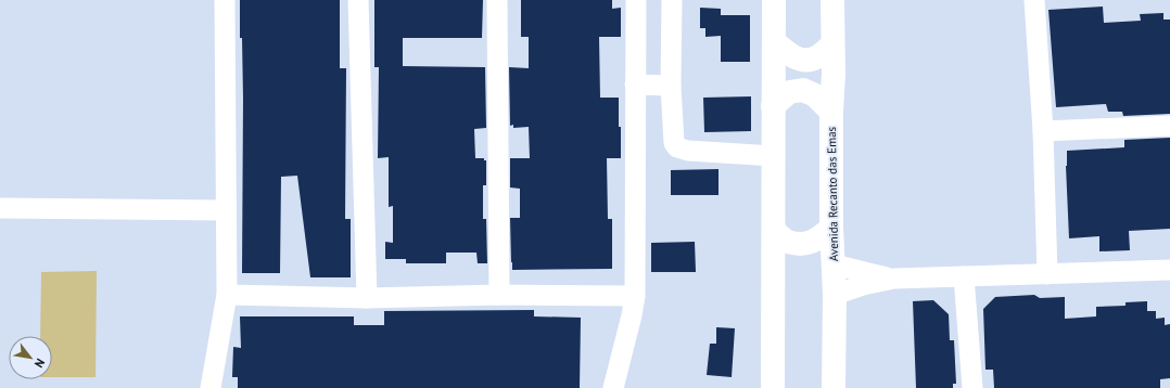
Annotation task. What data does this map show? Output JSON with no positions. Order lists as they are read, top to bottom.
{
  "streets": {
    "main road": ["Avenida Recanto das Emas"]
  },
  "north": "bottom right"
}
